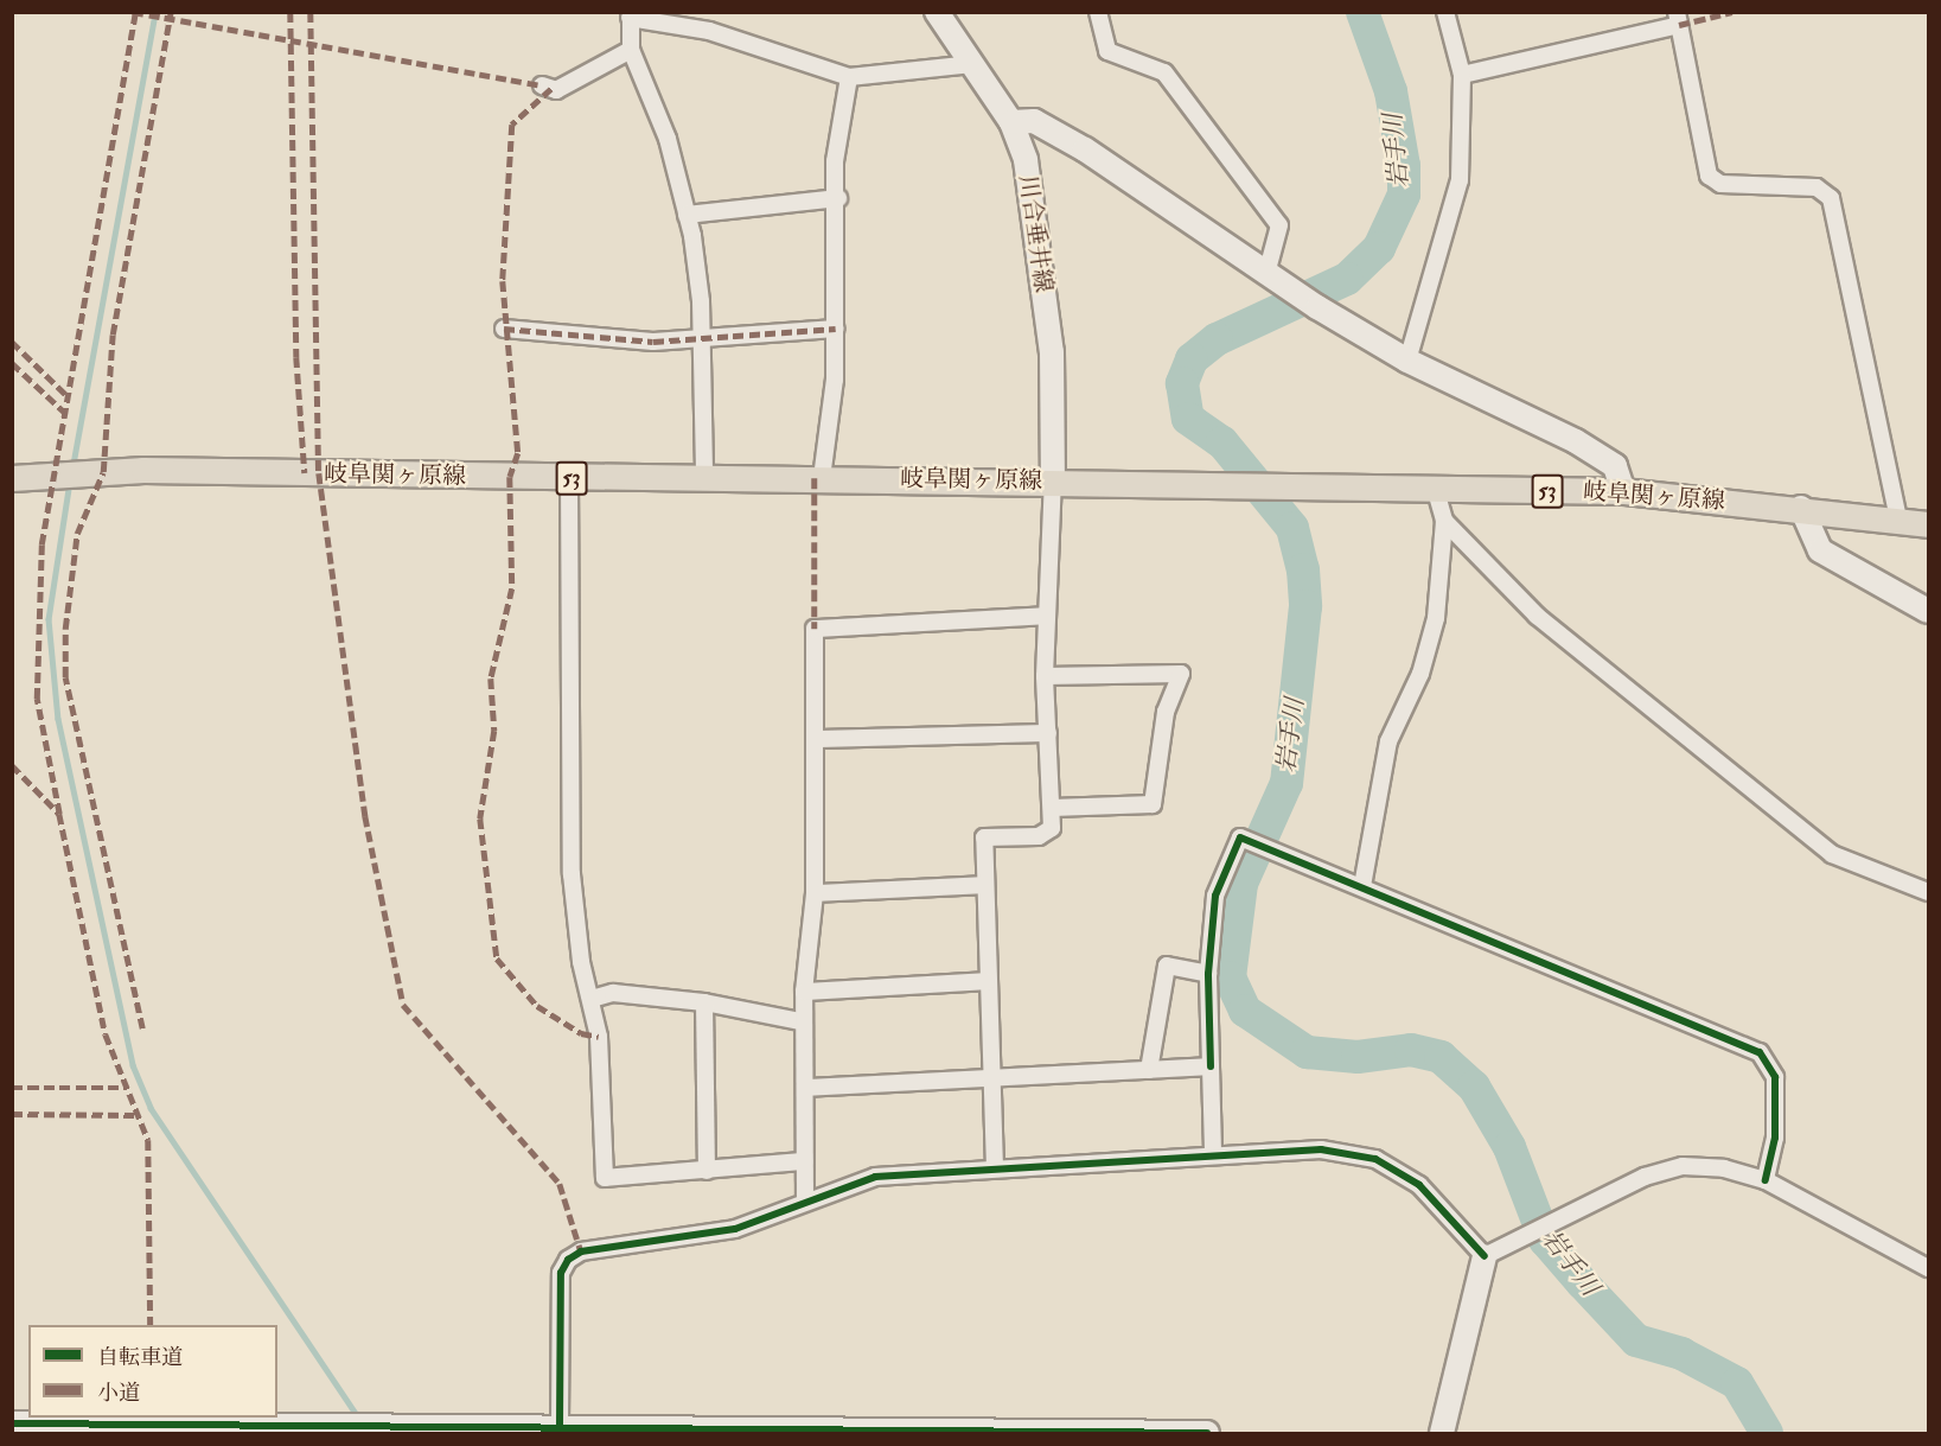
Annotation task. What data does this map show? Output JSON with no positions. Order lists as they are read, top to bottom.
{
  "streets": {
    "main road": ["岐阜関ヶ原線", "53"],
    "street": ["川合垂井線"]
  },
  "crossings": [
    ["川合垂井線", "岐阜関ヶ原線"]
  ],
  "water": ["岩手川"],
  "legend": ["自転車道", "小道"]
}
